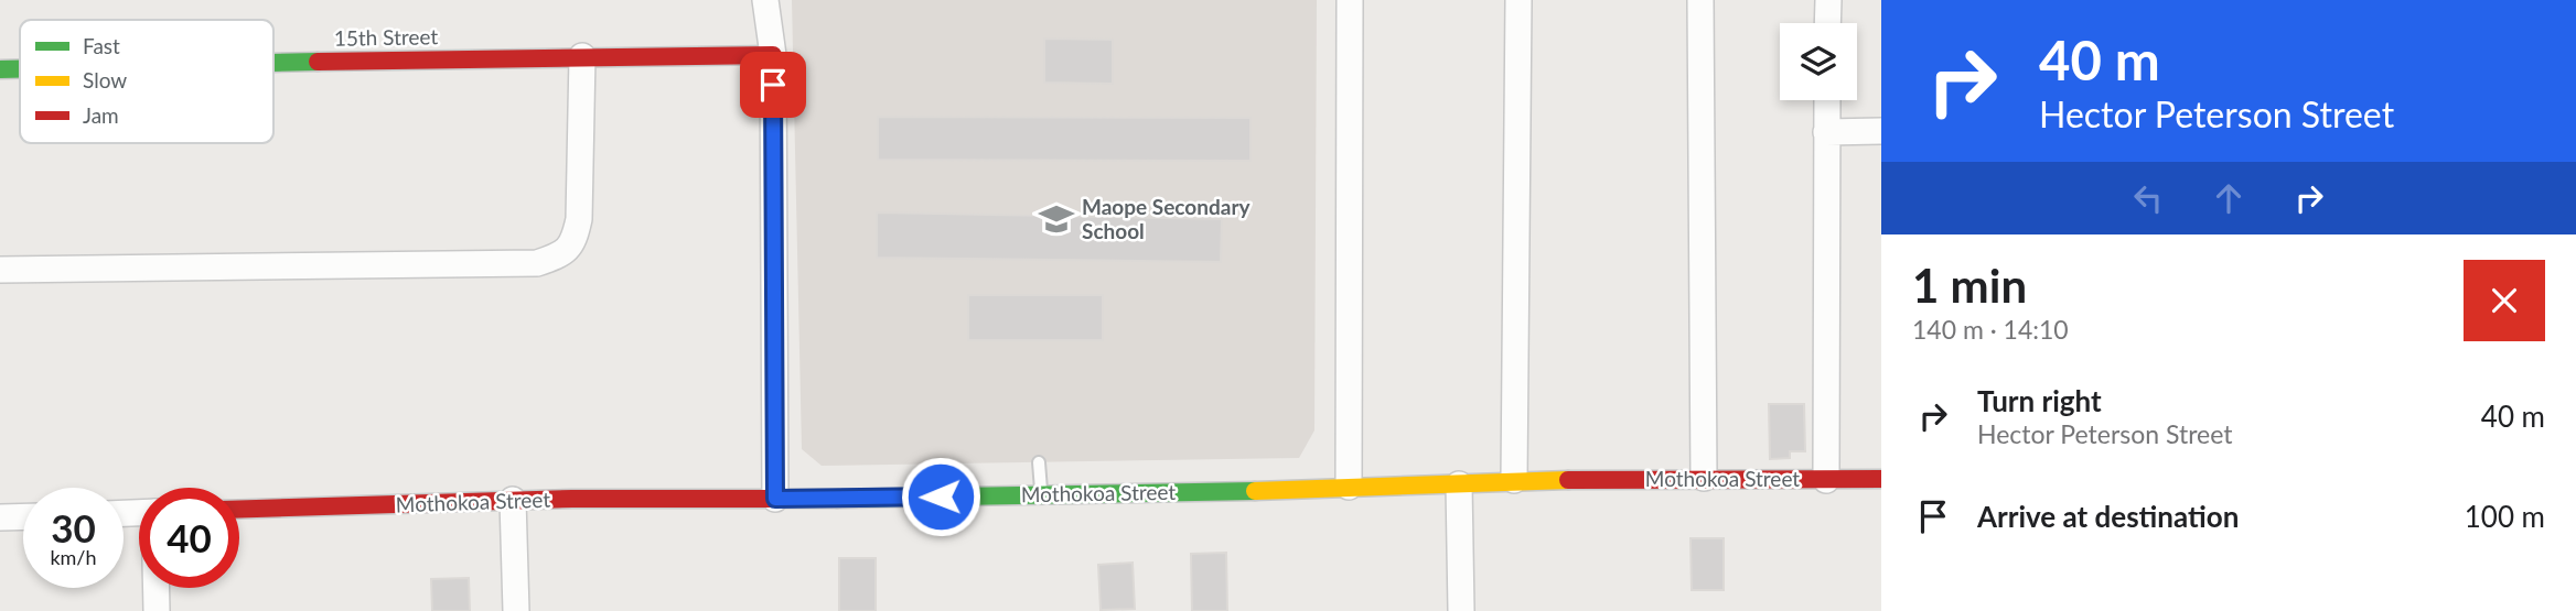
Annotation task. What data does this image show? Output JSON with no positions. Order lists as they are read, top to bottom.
{
  "streets": {
    "street": ["15th Street", "Mothokoa Street"]
  },
  "places": {
    "school or university": ["Maope Secondary School"]
  },
  "legend": ["Fast", "Slow", "Jam"],
  "page": {
    "turn": ["40 m", "Hector Peterson Street"],
    "heading": ["1 min", "140 m · 14:10"],
    "list": [
      {
        "name": "Turn right",
        "note": "Hector Peterson Street",
        "value": "40 m"
      },
      {
        "name": "Arrive at destination",
        "value": "100 m"
      }
    ],
    "speed": "30 km/h",
    "limit": "40"
  }
}
